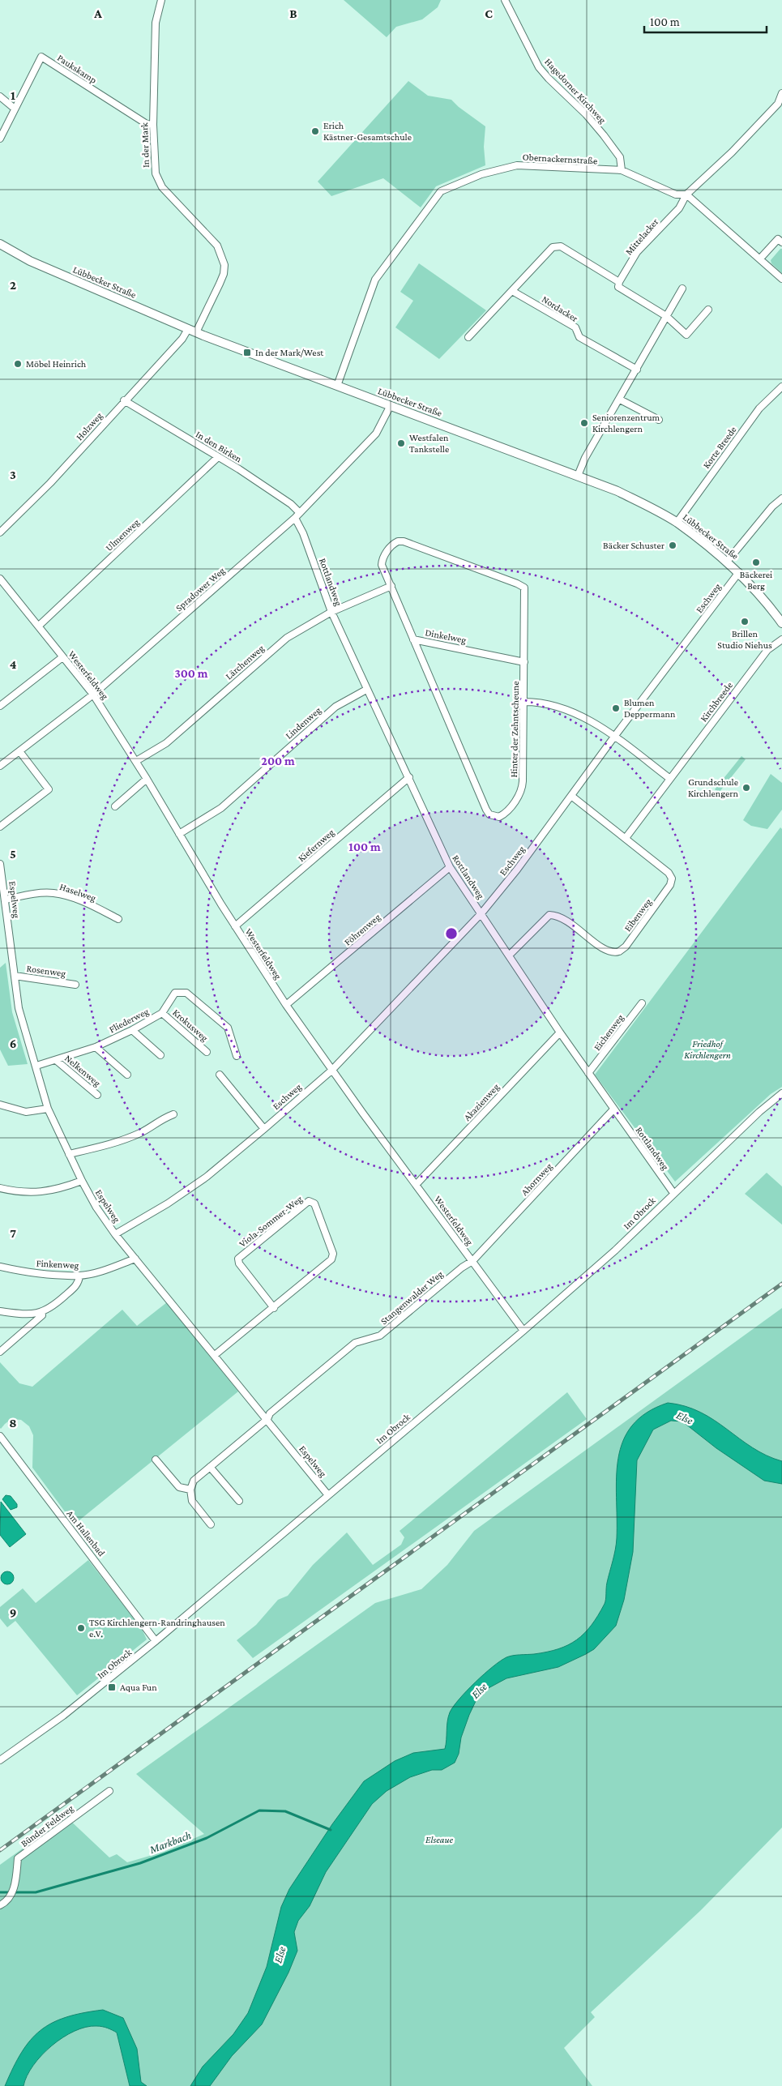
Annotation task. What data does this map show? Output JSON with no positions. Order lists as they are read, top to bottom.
{
  "streets": {
    "street": [
      "Paukskamp",
      "Hagedorner Kirchweg",
      "In der Mark",
      "Obernackernstraße",
      "Mittelacker",
      "Lübbecker Straße",
      "Nordacker",
      "Holzweg",
      "In den Birken",
      "Korte Breede",
      "Ulmenweg",
      "Rottlandweg",
      "Spradower Weg",
      "Eschweg",
      "Dinkelweg",
      "Lärchenweg",
      "Westerfeldweg",
      "Kirchbreede",
      "Lindenweg",
      "Hinter der Zehntscheune",
      "Kiefernweg",
      "Haselweg",
      "Espelweg",
      "Eibenweg",
      "Föhrenweg",
      "Rosenweg",
      "Fliederweg",
      "Krokusweg",
      "Eichenweg",
      "Nelkenweg",
      "Akazienweg",
      "Ahornweg",
      "Im Obrock",
      "Viola-Sommer-Weg",
      "Finkenweg",
      "Stangenwalder Weg",
      "Am Hallenbad",
      "Bünder Feldweg"
    ]
  },
  "crossings": [
    ["Paukskamp", "In der Mark"],
    ["Hagedorner Kirchweg", "Obernackernstraße"],
    ["In der Mark", "Lübbecker Straße"],
    ["In der Mark", "Holzweg"],
    ["Obernackernstraße", "Mittelacker"],
    ["Obernackernstraße", "Lübbecker Straße"],
    ["Lübbecker Straße", "Holzweg"],
    ["Lübbecker Straße", "Korte Breede"],
    ["Lübbecker Straße", "Spradower Weg"],
    ["Lübbecker Straße", "Eschweg"],
    ["Holzweg", "In den Birken"],
    ["In den Birken", "Ulmenweg"],
    ["In den Birken", "Spradower Weg"],
    ["Ulmenweg", "Westerfeldweg"],
    ["Rottlandweg", "Spradower Weg"],
    ["Rottlandweg", "Eschweg"],
    ["Rottlandweg", "Lärchenweg"],
    ["Rottlandweg", "Lindenweg"],
    ["Rottlandweg", "Kiefernweg"],
    ["Rottlandweg", "Eibenweg"],
    ["Rottlandweg", "Föhrenweg"],
    ["Rottlandweg", "Eichenweg"],
    ["Rottlandweg", "Akazienweg"],
    ["Rottlandweg", "Ahornweg"],
    ["Rottlandweg", "Im Obrock"],
    ["Spradower Weg", "Westerfeldweg"],
    ["Eschweg", "Westerfeldweg"],
    ["Eschweg", "Espelweg"],
    ["Eschweg", "Eibenweg"],
    ["Dinkelweg", "Hinter der Zehntscheune"],
    ["Lärchenweg", "Westerfeldweg"],
    ["Lärchenweg", "Hinter der Zehntscheune"],
    ["Westerfeldweg", "Lindenweg"],
    ["Westerfeldweg", "Kiefernweg"],
    ["Westerfeldweg", "Föhrenweg"],
    ["Westerfeldweg", "Akazienweg"],
    ["Westerfeldweg", "Ahornweg"],
    ["Westerfeldweg", "Im Obrock"],
    ["Westerfeldweg", "Stangenwalder Weg"],
    ["Kirchbreede", "Eibenweg"],
    ["Haselweg", "Espelweg"],
    ["Espelweg", "Rosenweg"],
    ["Espelweg", "Fliederweg"],
    ["Espelweg", "Im Obrock"],
    ["Espelweg", "Viola-Sommer-Weg"],
    ["Espelweg", "Finkenweg"],
    ["Espelweg", "Stangenwalder Weg"],
    ["Fliederweg", "Krokusweg"],
    ["Fliederweg", "Nelkenweg"],
    ["Ahornweg", "Stangenwalder Weg"],
    ["Im Obrock", "Am Hallenbad"]
  ],
  "water": ["Else", "Markbach"],
  "parks": ["Friedhof Kirchlengern", "Elseaue"],
  "places": {
    "other": [
      "Erich Kästner-Gesamtschule",
      "Möbel Heinrich",
      "Seniorenzentrum Kirchlengern",
      "Westfalen Tankstelle",
      "Bäcker Schuster",
      "Bäckerei Berg",
      "Brillen Studio Niehus",
      "Blumen Deppermann",
      "Grundschule Kirchlengern",
      "TSG Kirchlengern-Randringhausen e.V."
    ],
    "transit": ["In der Mark/West", "Aqua Fun"]
  },
  "scale_bar": "100 m",
  "grid": {
    "columns": ["A", "B", "C"],
    "rows": [
      "1",
      "2",
      "3",
      "4",
      "5",
      "6",
      "7",
      "8",
      "9"
    ]
  },
  "rings": ["300 m", "200 m", "100 m"]
}
